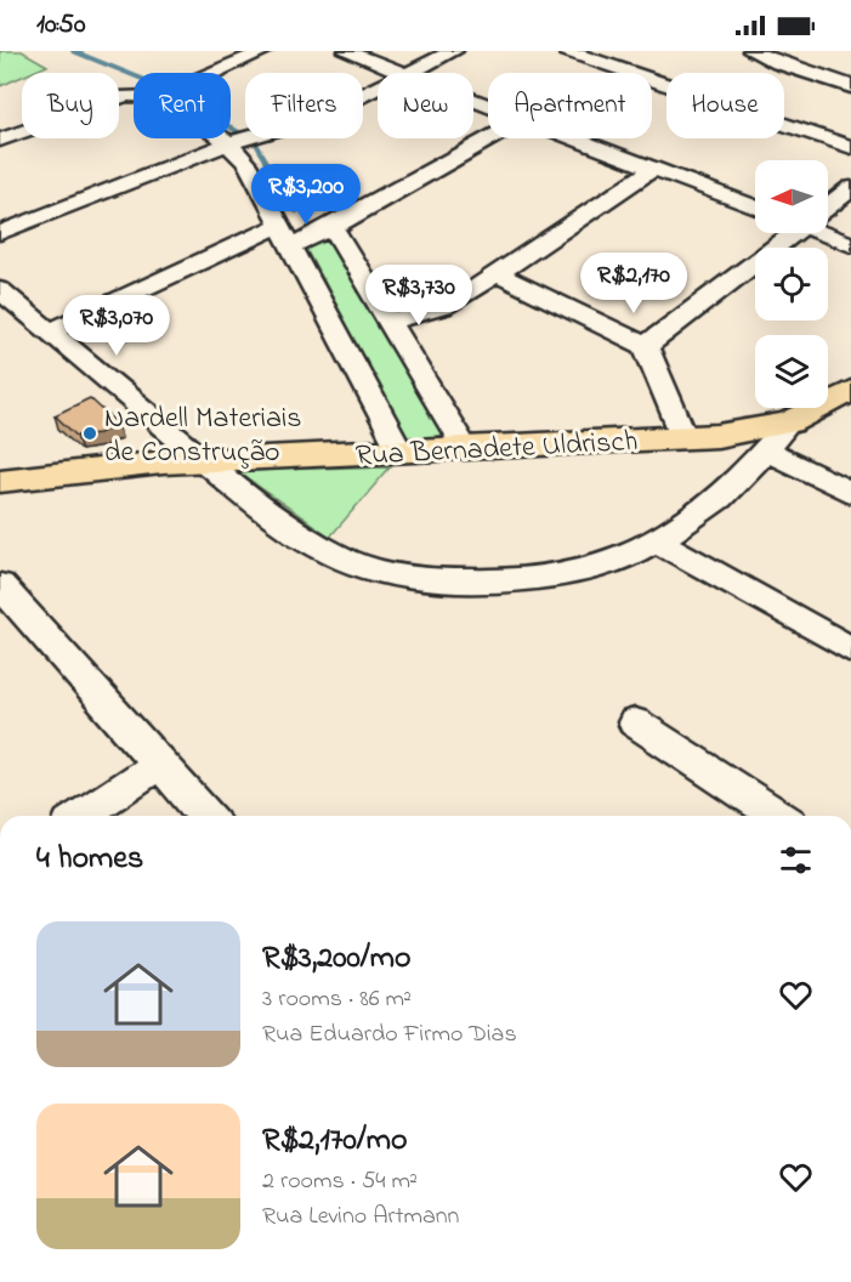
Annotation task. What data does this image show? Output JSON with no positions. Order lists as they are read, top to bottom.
{
  "streets": {
    "main road": ["Rua Bernadete Uldrisch"]
  },
  "places": ["Nardell Materiais de Construção"],
  "north": "left",
  "page": {
    "status": "10:50",
    "chip": [
      "Buy",
      "Rent",
      "Filters",
      "New",
      "Apartment",
      "House"
    ],
    "price": [
      "R$3,200",
      "R$2,170",
      "R$3,730",
      "R$3,070"
    ],
    "heading": "4 homes",
    "list": [
      {
        "name": "R$3,200/mo",
        "note": "3 rooms · 86 m² · Rua Eduardo Firmo Dias"
      },
      {
        "name": "R$2,170/mo",
        "note": "2 rooms · 54 m² · Rua Levino Artmann"
      }
    ]
  }
}
